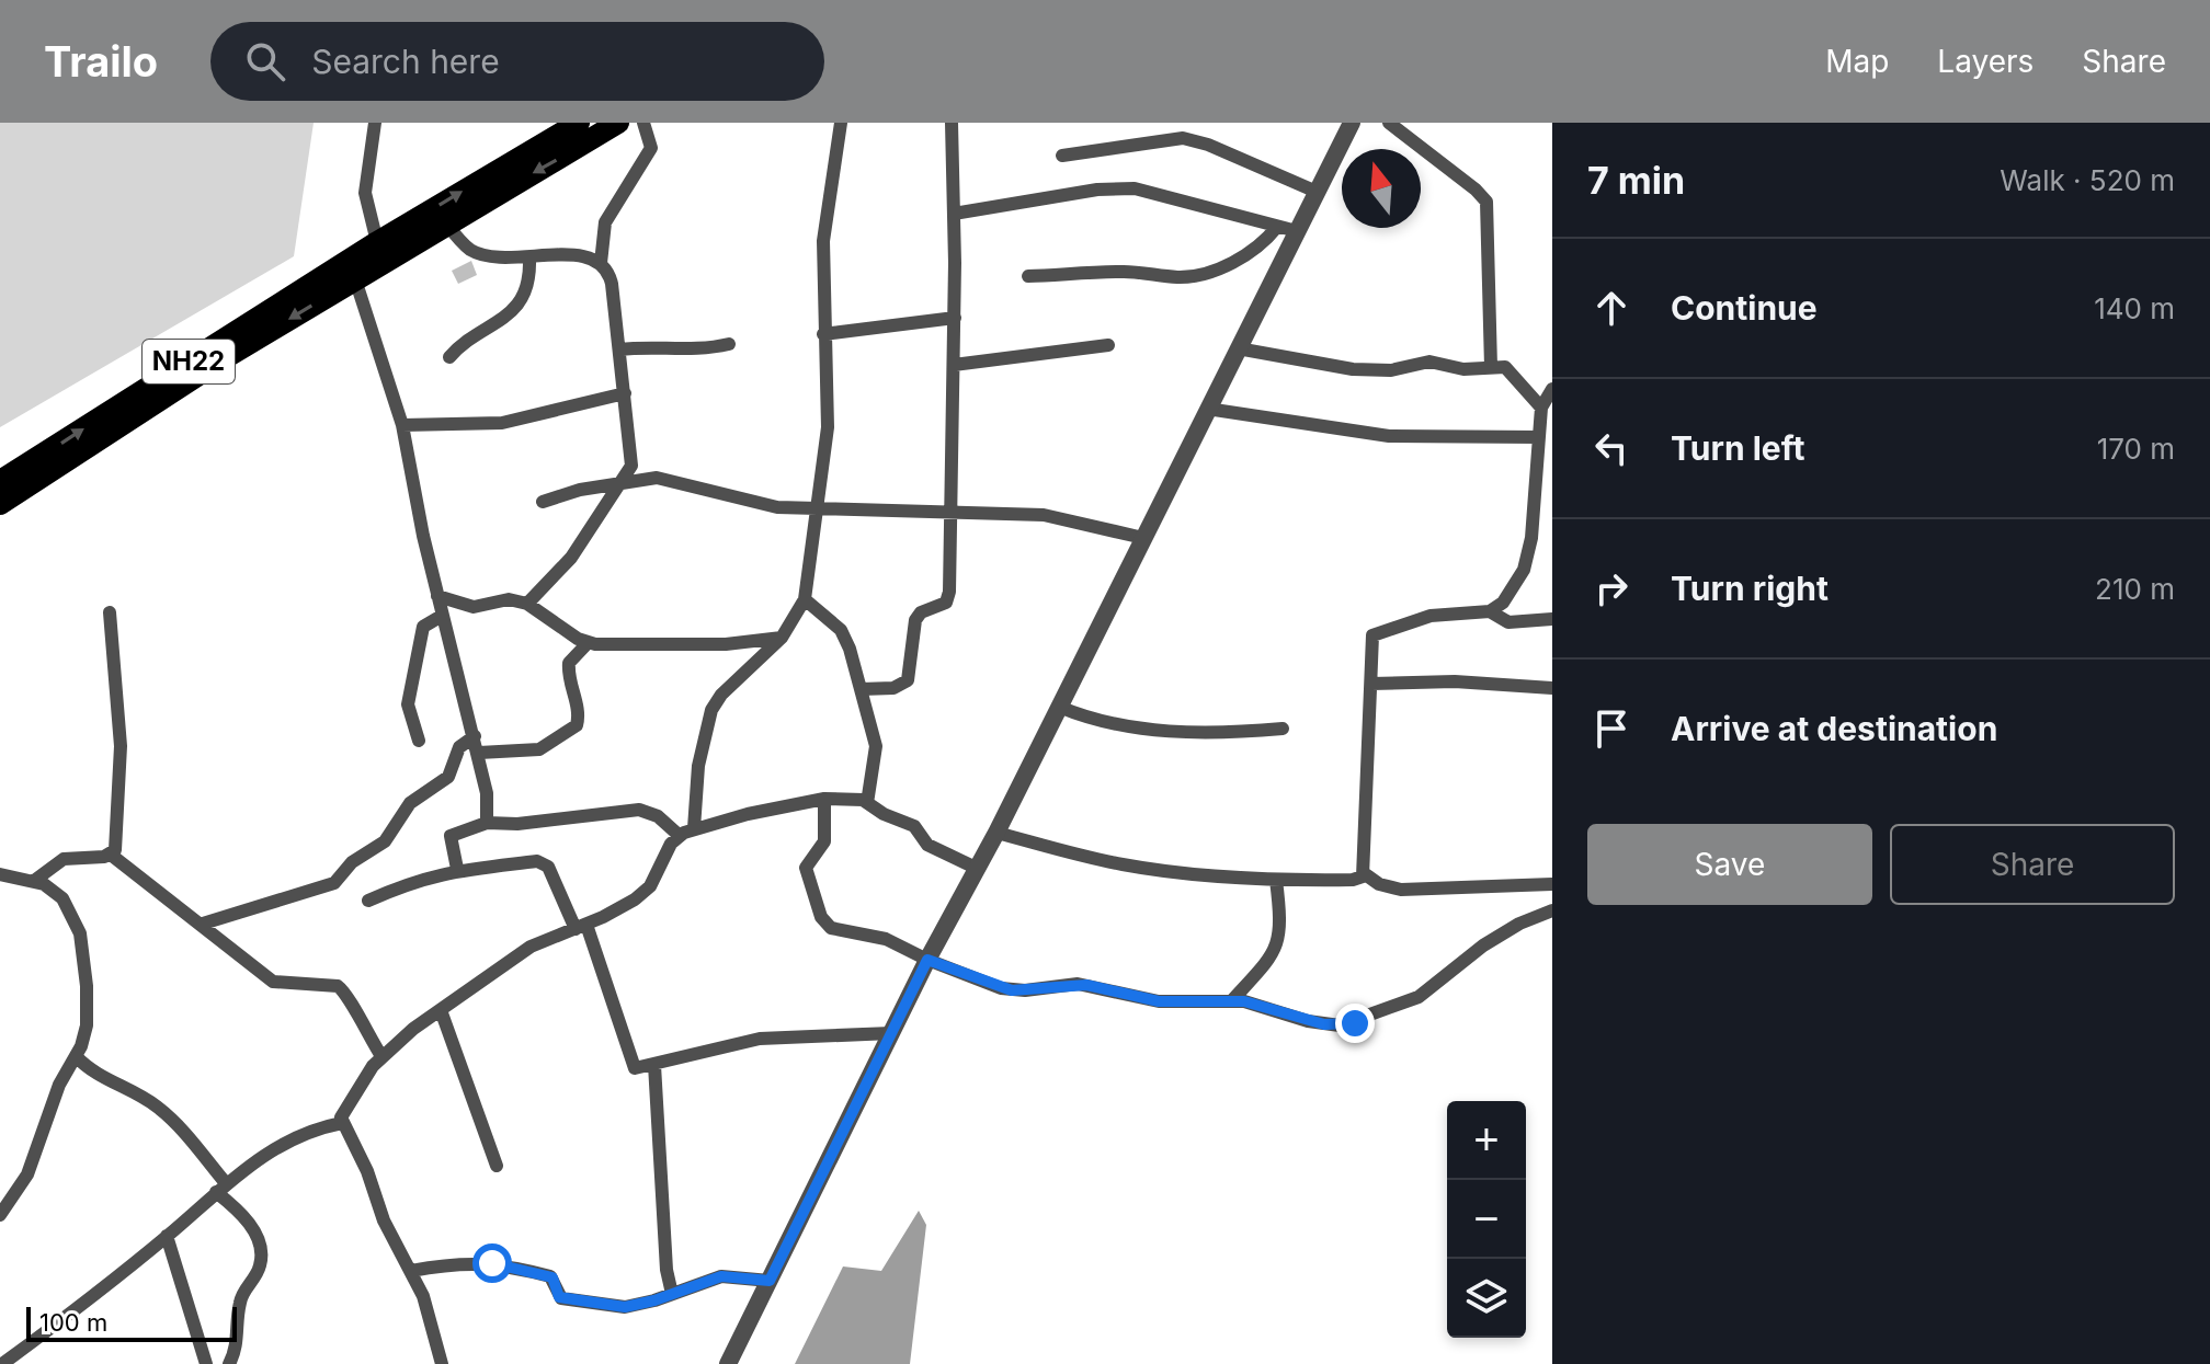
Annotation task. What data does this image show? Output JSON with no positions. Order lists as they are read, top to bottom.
{
  "streets": {
    "main road": ["NH22"]
  },
  "scale_bar": "100 m",
  "north": "top",
  "page": {
    "header": "Trailo",
    "search": "Search here",
    "nav": ["Map", "Layers", "Share"],
    "heading": ["7 min", "Walk · 520 m"],
    "list": [
      ["Continue", "140 m"],
      ["Turn left", "170 m"],
      ["Turn right", "210 m"],
      "Arrive at destination"
    ],
    "buttons": ["Save", "Share"],
    "map_buttons": ["+", "−"],
    "scale": "100 m"
  }
}
